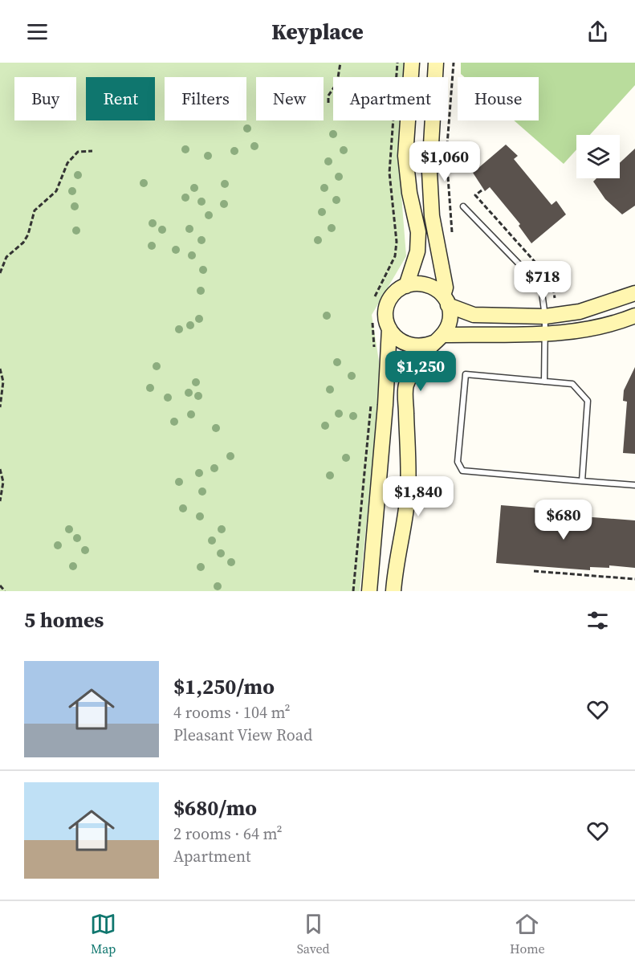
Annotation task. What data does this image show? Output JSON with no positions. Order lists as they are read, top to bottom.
{
  "page": {
    "header": "Keyplace",
    "chip": [
      "Buy",
      "Rent",
      "Filters",
      "New",
      "Apartment",
      "House"
    ],
    "price": [
      "$1,060",
      "$718",
      "$1,250",
      "$1,840",
      "$680"
    ],
    "heading": "5 homes",
    "list": [
      {
        "name": "$1,250/mo",
        "note": "4 rooms · 104 m² · Pleasant View Road"
      },
      {
        "name": "$680/mo",
        "note": "2 rooms · 64 m² · Apartment"
      }
    ],
    "tabs": ["Map", "Saved", "Home"]
  }
}
